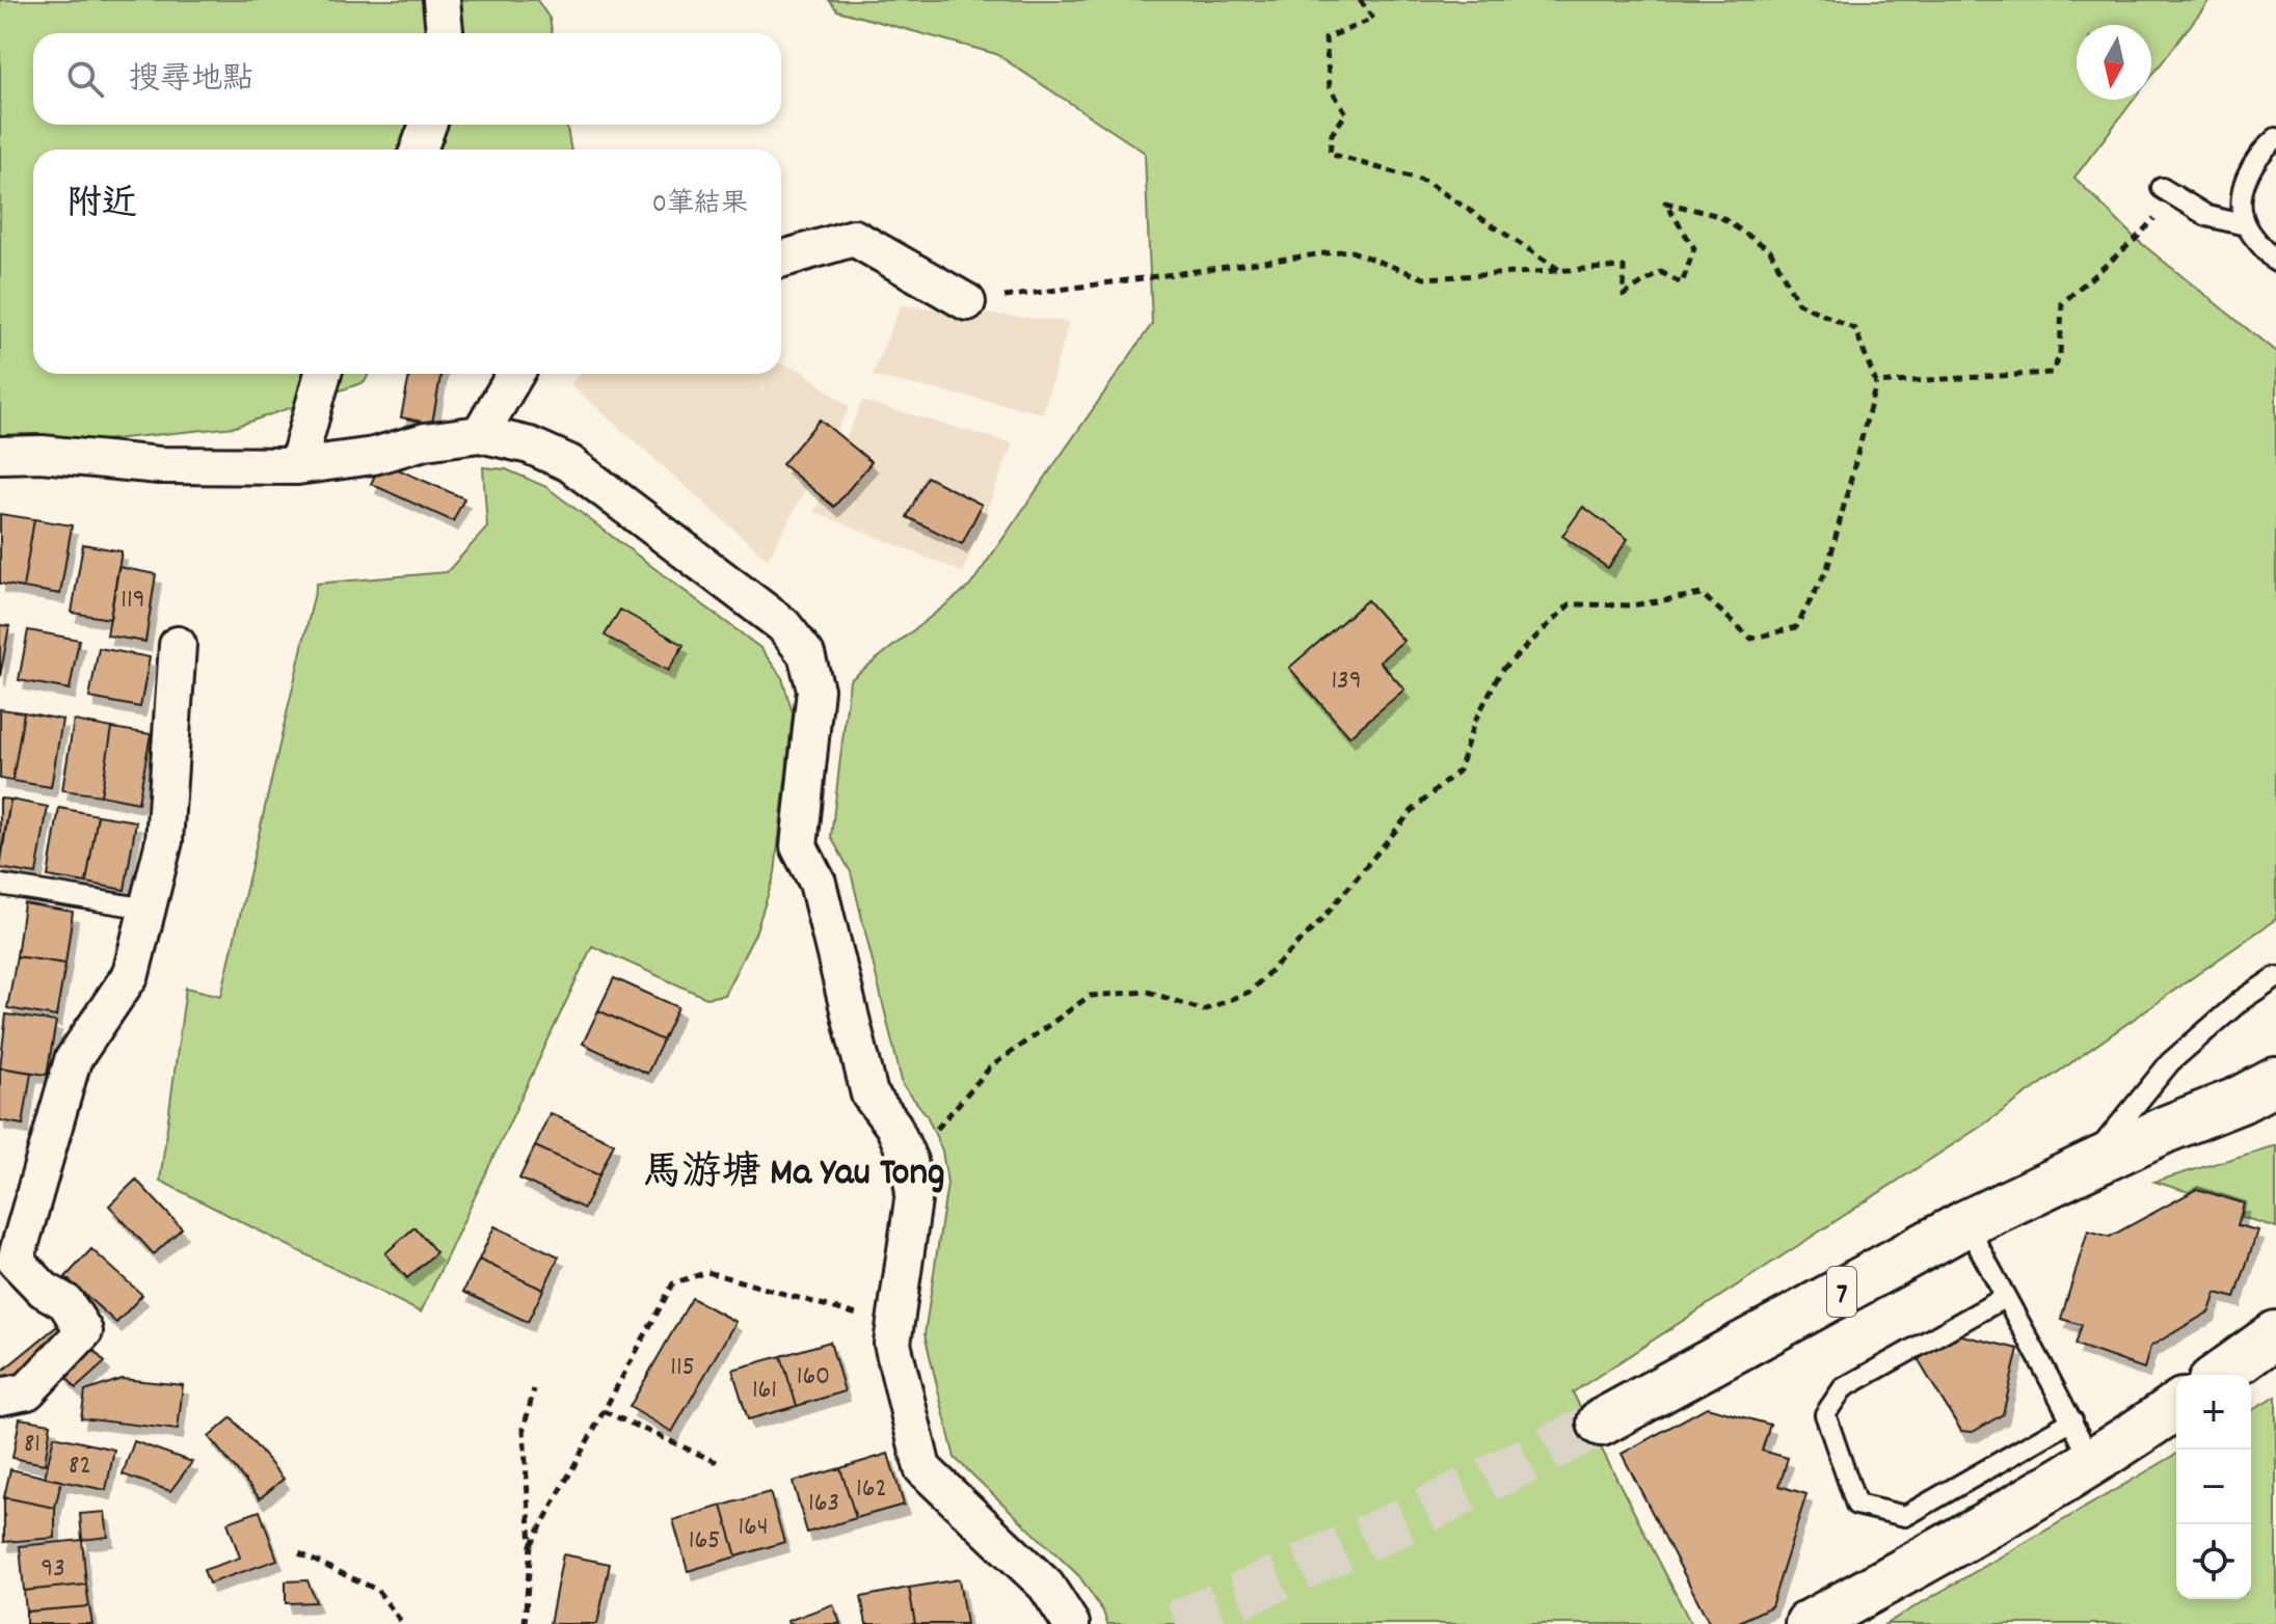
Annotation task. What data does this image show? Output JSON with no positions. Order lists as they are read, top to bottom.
{
  "streets": {
    "highway": ["7"]
  },
  "districts": ["馬游塘 Ma Yau Tong"],
  "house_numbers": [
    "119",
    "139",
    "115",
    "160",
    "161",
    "81",
    "82",
    "162",
    "163",
    "164",
    "165",
    "93"
  ],
  "north": "bottom",
  "page": {
    "search": "搜尋地點",
    "heading": ["附近", "0筆結果"],
    "map_buttons": ["+", "−"]
  }
}
